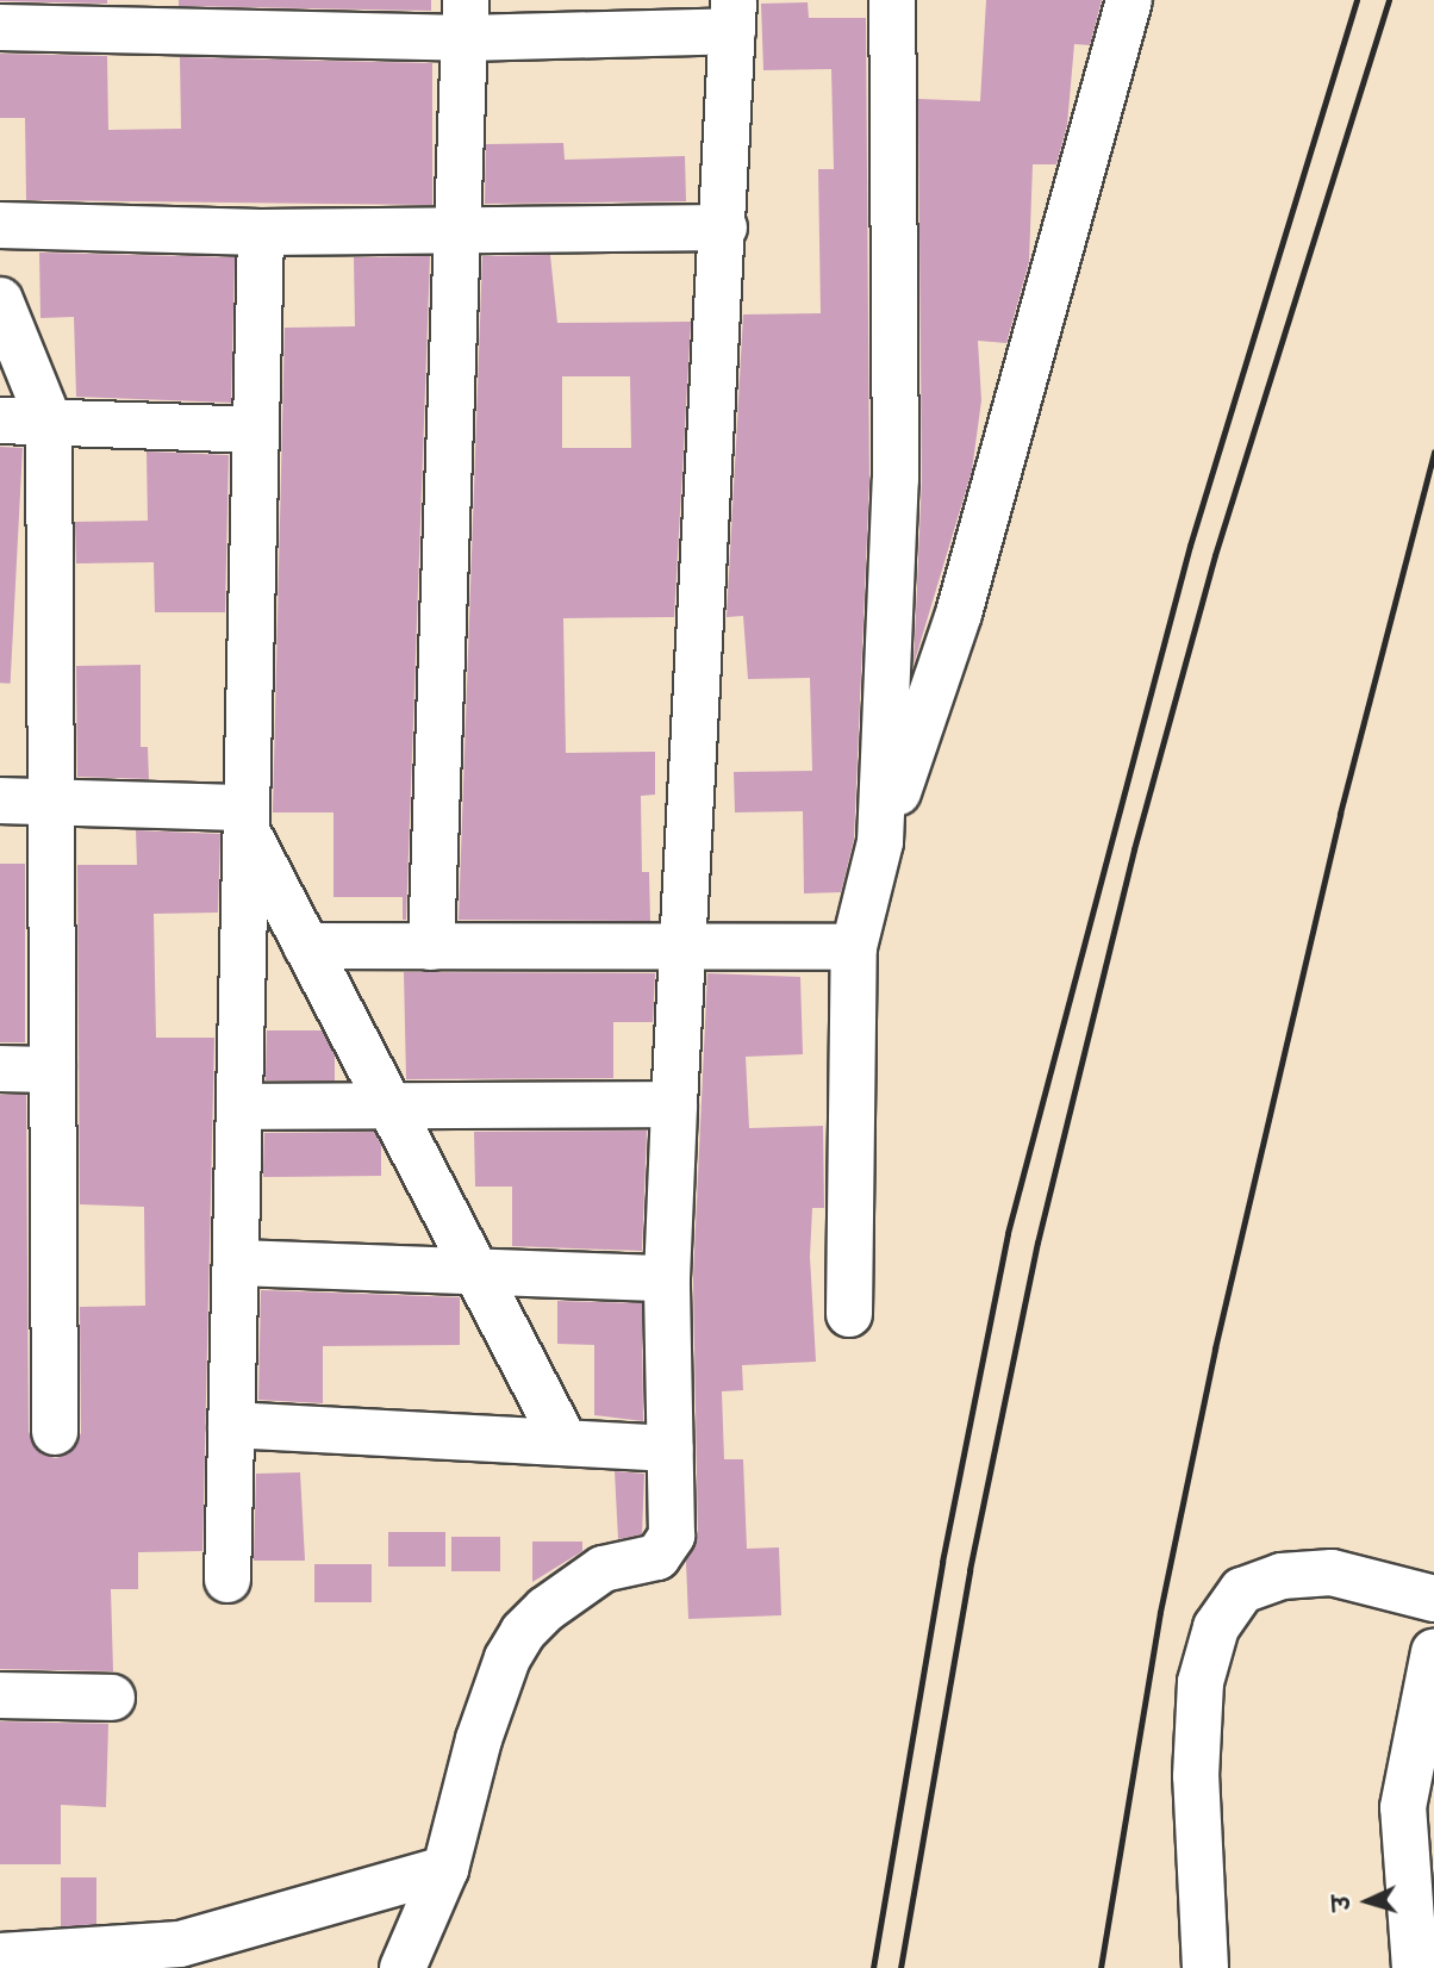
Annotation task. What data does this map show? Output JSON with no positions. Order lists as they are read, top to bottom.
{
  "north": "left"
}
